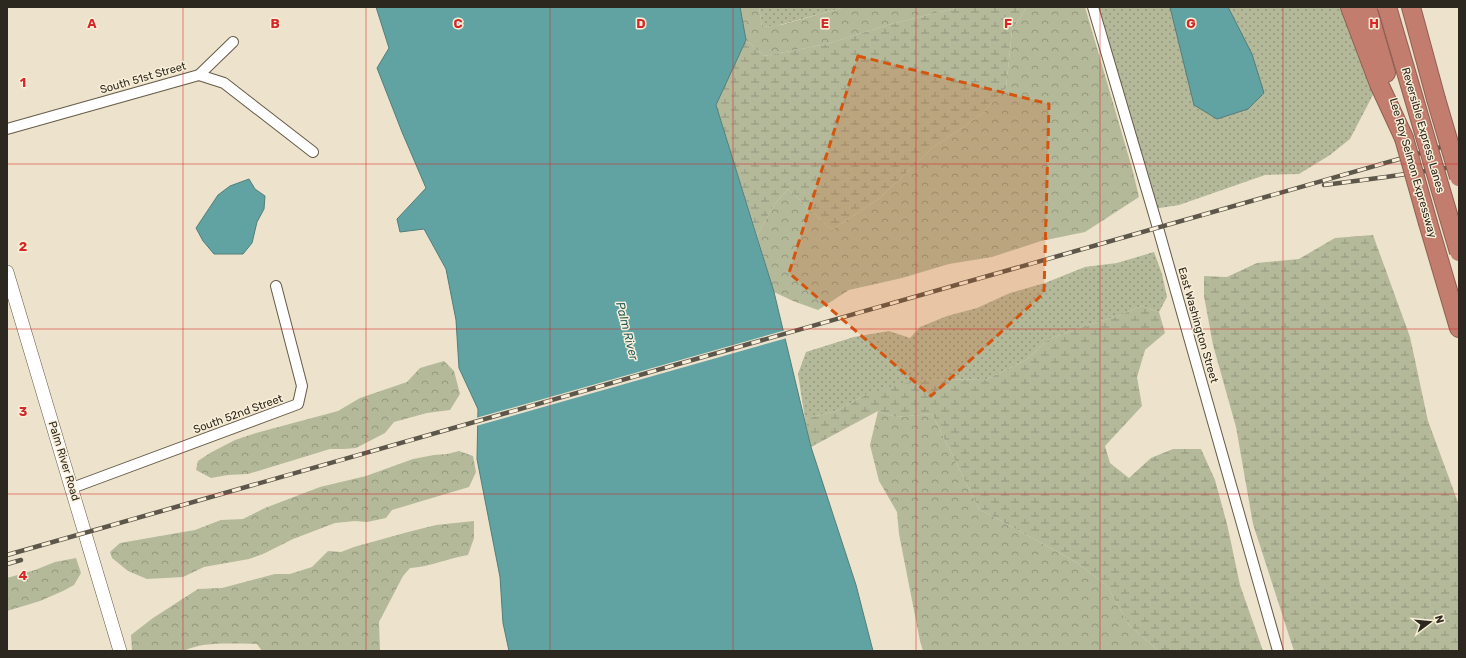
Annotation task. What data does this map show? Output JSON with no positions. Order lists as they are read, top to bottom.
{
  "streets": {
    "highway": ["Reversible Express Lanes", "Lee Roy Selmon Expressway"],
    "street": [
      "South 51st Street",
      "East Washington Street",
      "South 52nd Street",
      "Palm River Road"
    ]
  },
  "crossings": [
    ["South 52nd Street", "Palm River Road"]
  ],
  "water": ["Palm River"],
  "north": "right",
  "grid": {
    "columns": [
      "A",
      "B",
      "C",
      "D",
      "E",
      "F",
      "G",
      "H"
    ],
    "rows": [
      "1",
      "2",
      "3",
      "4"
    ]
  }
}
